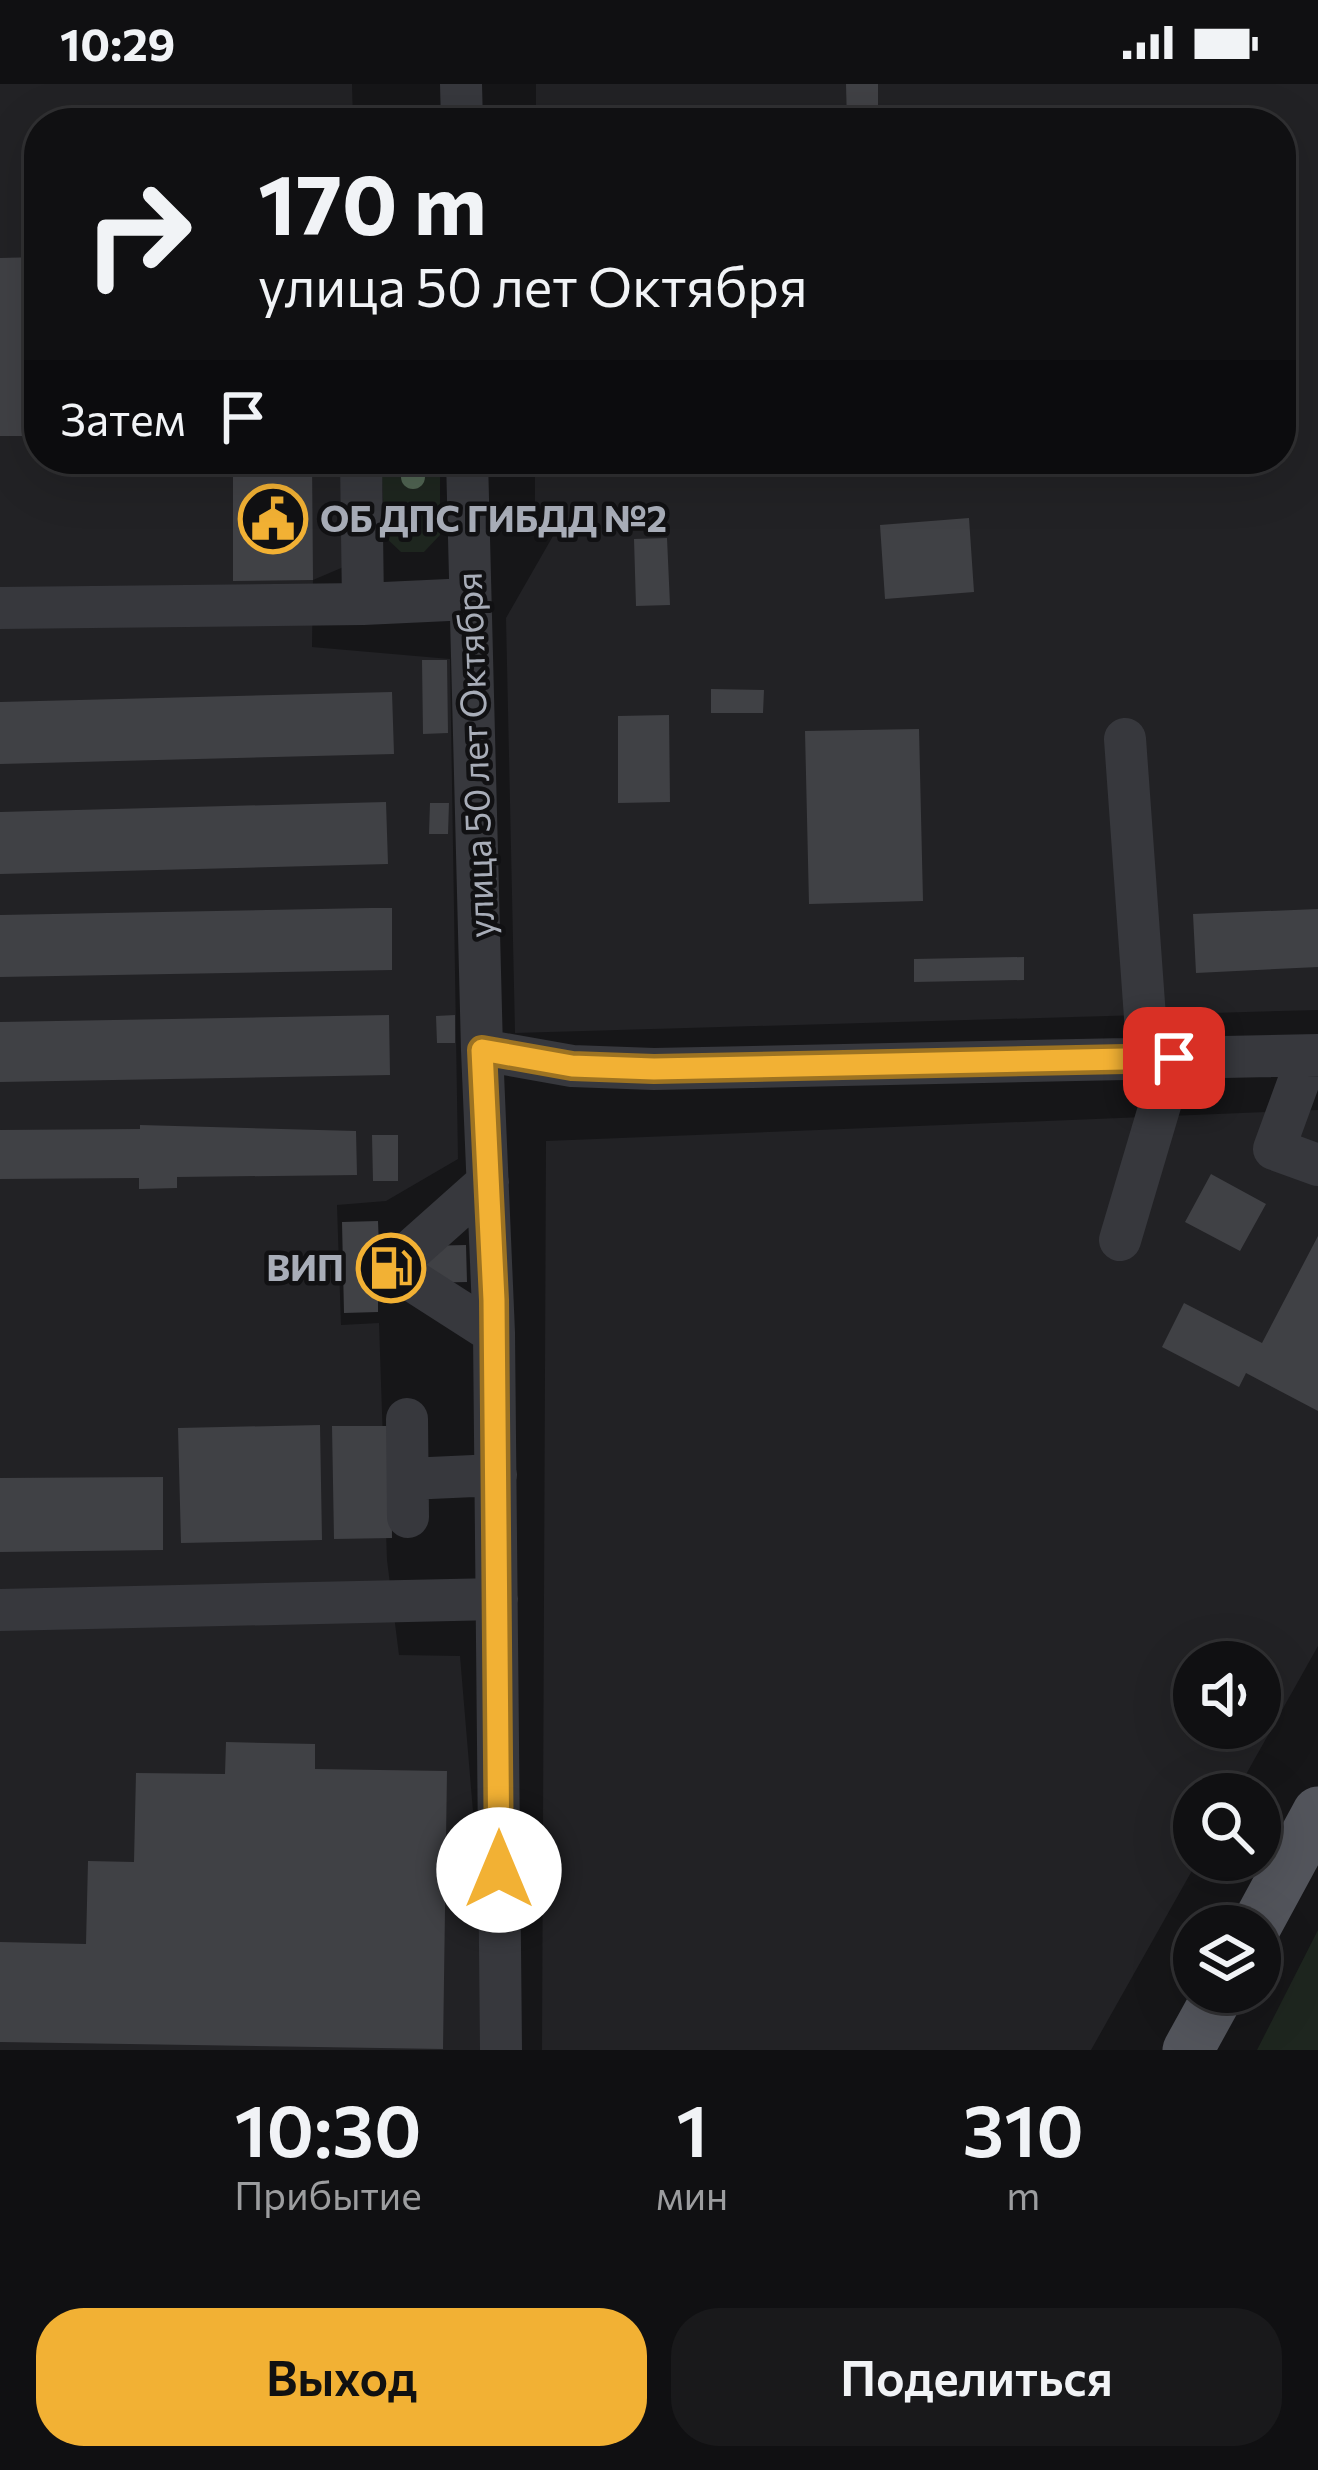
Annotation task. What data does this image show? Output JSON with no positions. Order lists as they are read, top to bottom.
{
  "streets": {
    "street": ["улица 50 лет Октября"]
  },
  "places": {
    "public building": ["ОБ ДПС ГИБДД №2"],
    "fuel station": ["ВИП"]
  },
  "page": {
    "status": "10:29",
    "turn": ["170 m", "улица 50 лет Октября"],
    "then": "Затем",
    "eta": [
      "10:30",
      "Прибытие",
      "1",
      "мин",
      "310",
      "m"
    ],
    "buttons": ["Выход", "Поделиться"]
  }
}
